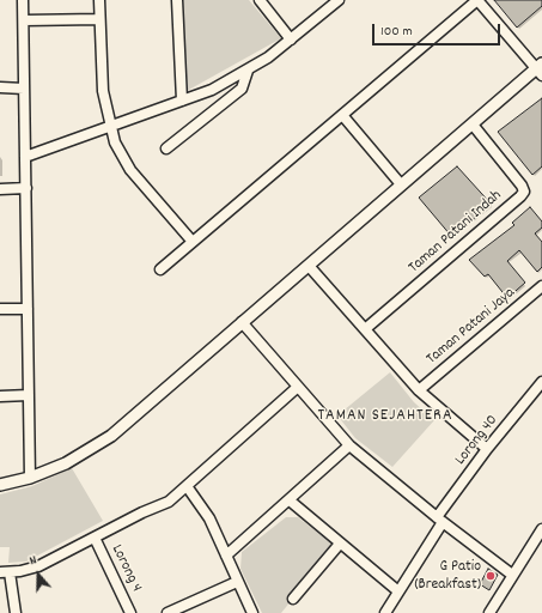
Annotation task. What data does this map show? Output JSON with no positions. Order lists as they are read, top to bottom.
{
  "streets": {
    "street": [
      "Taman Patani Indah",
      "Taman Patani Jaya",
      "Lorong 40",
      "Lorong 4"
    ]
  },
  "districts": ["TAMAN SEJAHTERA"],
  "places": ["G Patio (Breakfast)"],
  "scale_bar": "100 m",
  "north": "top"
}
